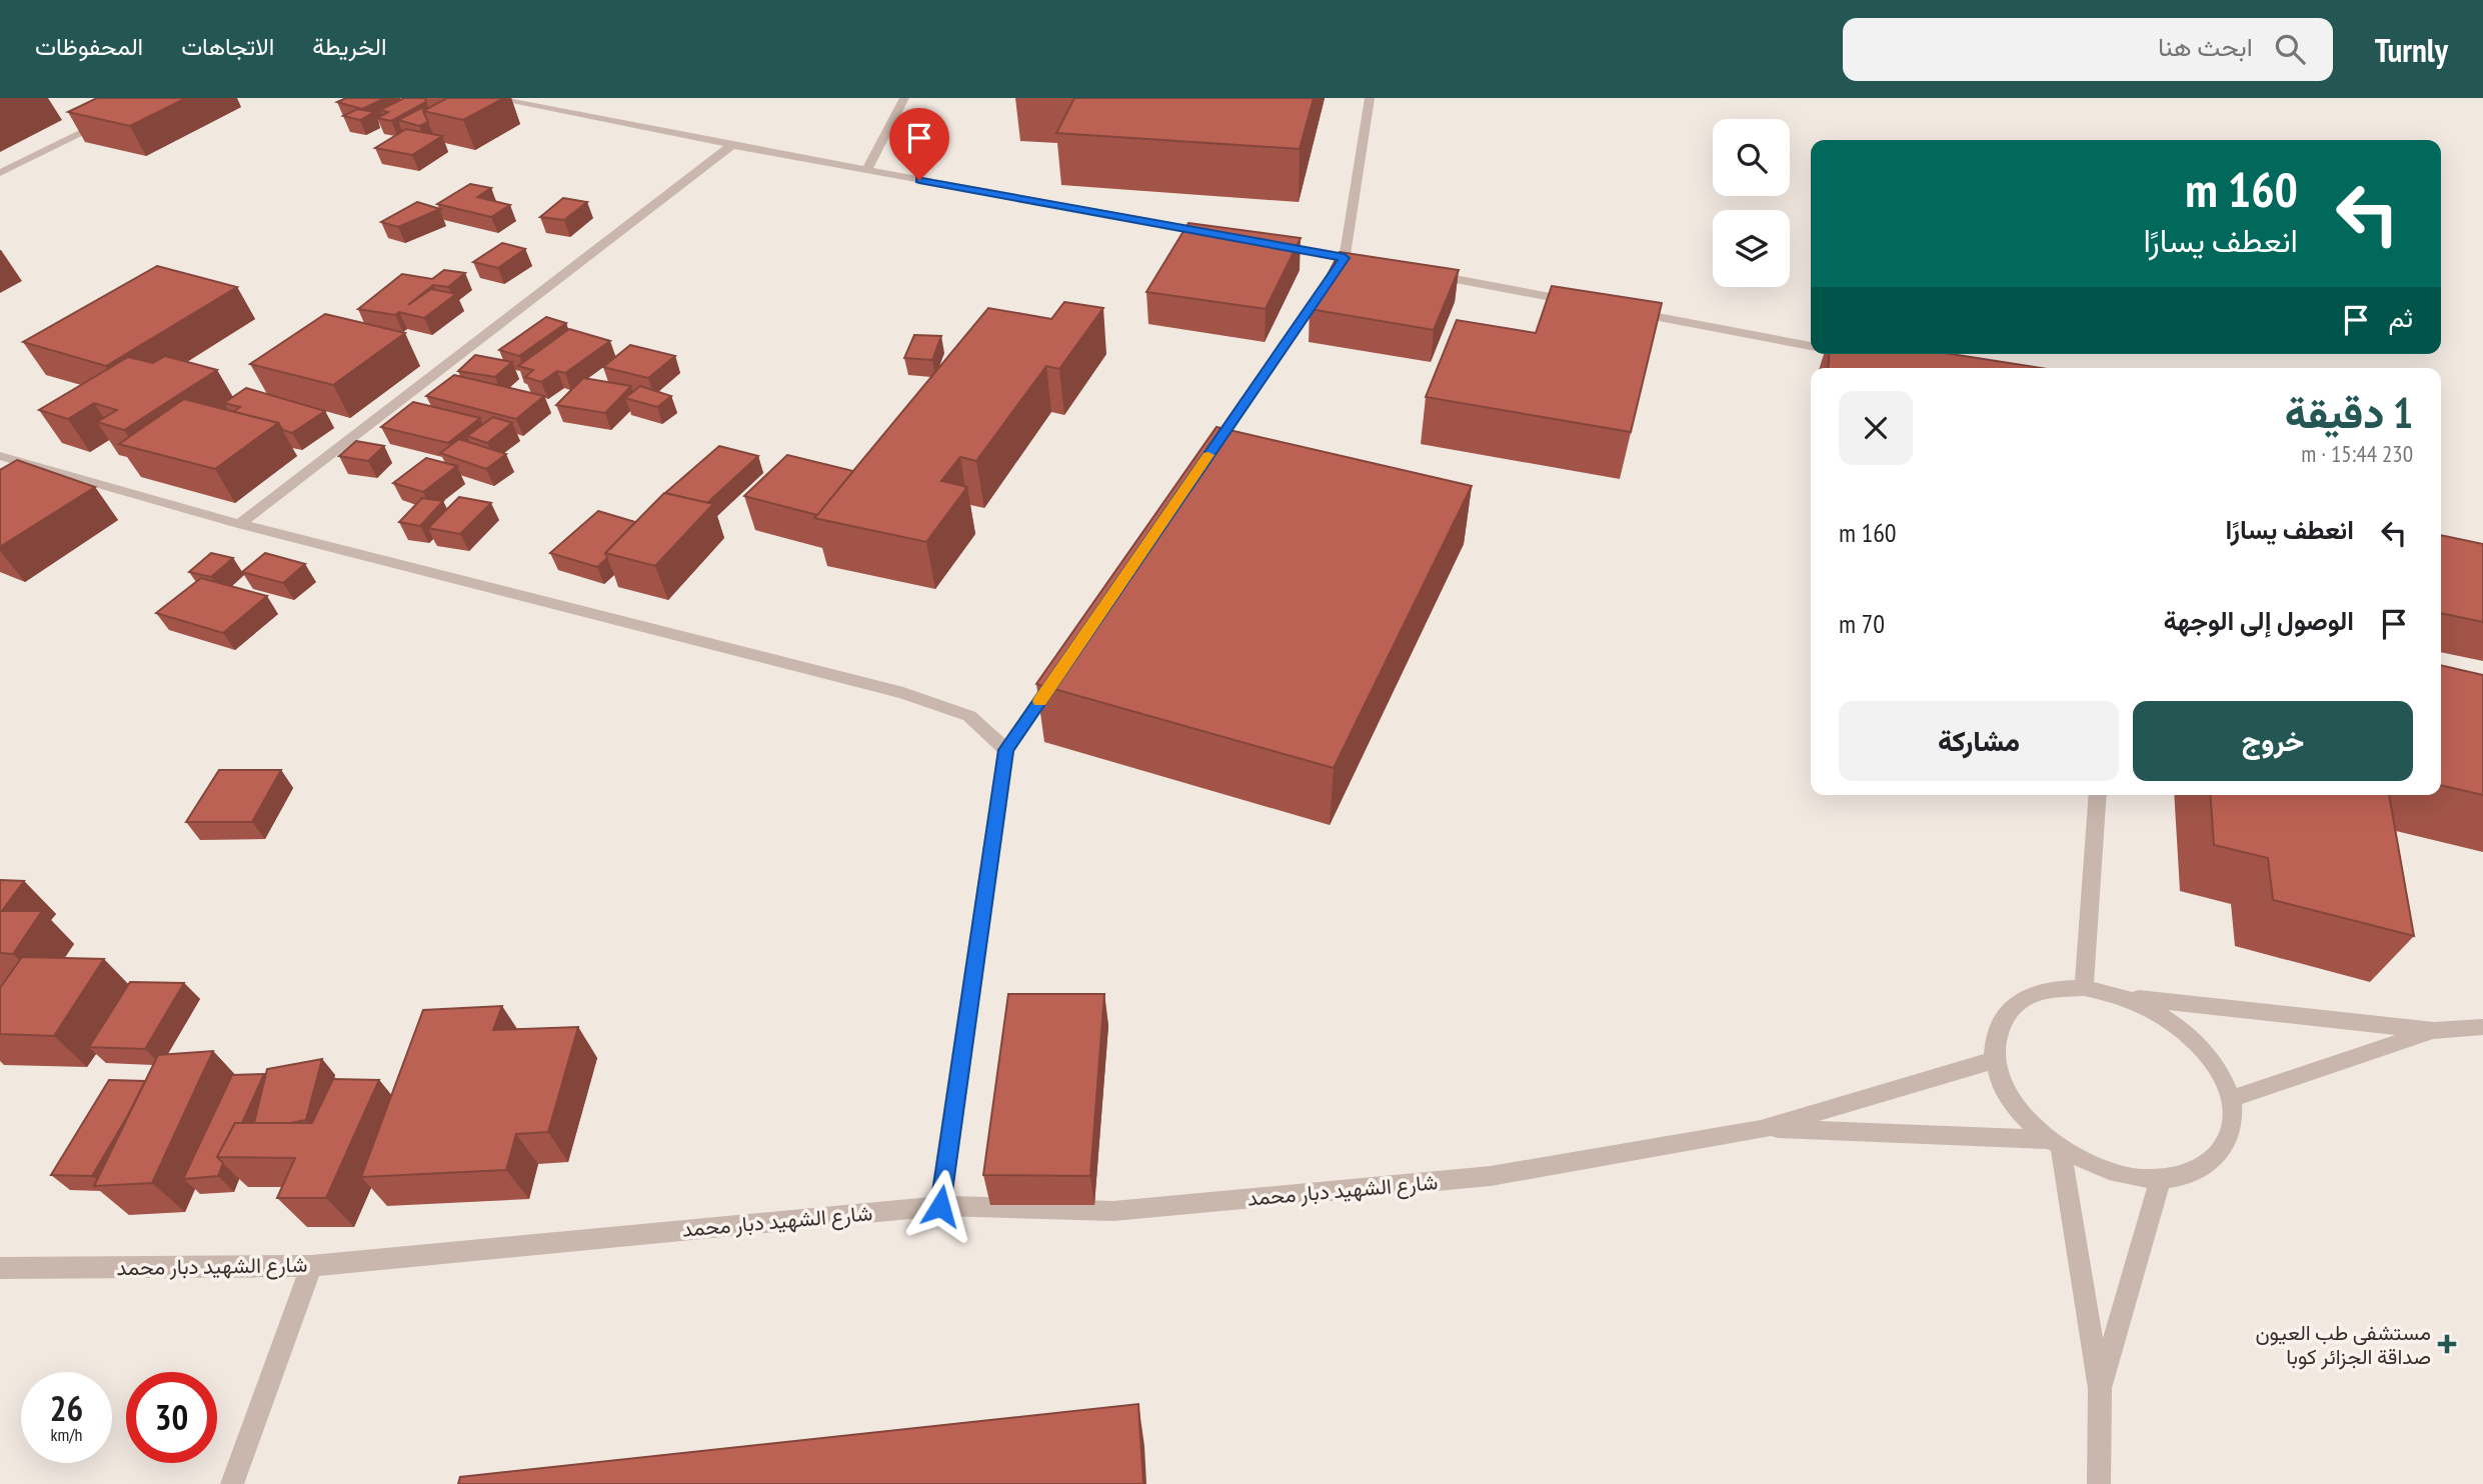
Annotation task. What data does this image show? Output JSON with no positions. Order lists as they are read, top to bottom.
{
  "streets": {
    "street": ["شارع الشهيد دبار محمد"]
  },
  "places": {
    "health": ["مستشفى طب العيون صداقة الجزائر كوبا"]
  },
  "page": {
    "header": "Turnly",
    "search": "ابحث هنا",
    "nav": ["الخريطة", "الاتجاهات", "المحفوظات"],
    "turn": ["160 m", "انعطف يسارًا"],
    "then": "ثم",
    "heading": ["1 دقيقة", "230 m · 15:44"],
    "list": [
      {
        "name": "انعطف يسارًا",
        "value": "160 m"
      },
      {
        "name": "الوصول إلى الوجهة",
        "value": "70 m"
      }
    ],
    "buttons": ["خروج", "مشاركة"],
    "speed": "26 km/h",
    "limit": "30"
  }
}
